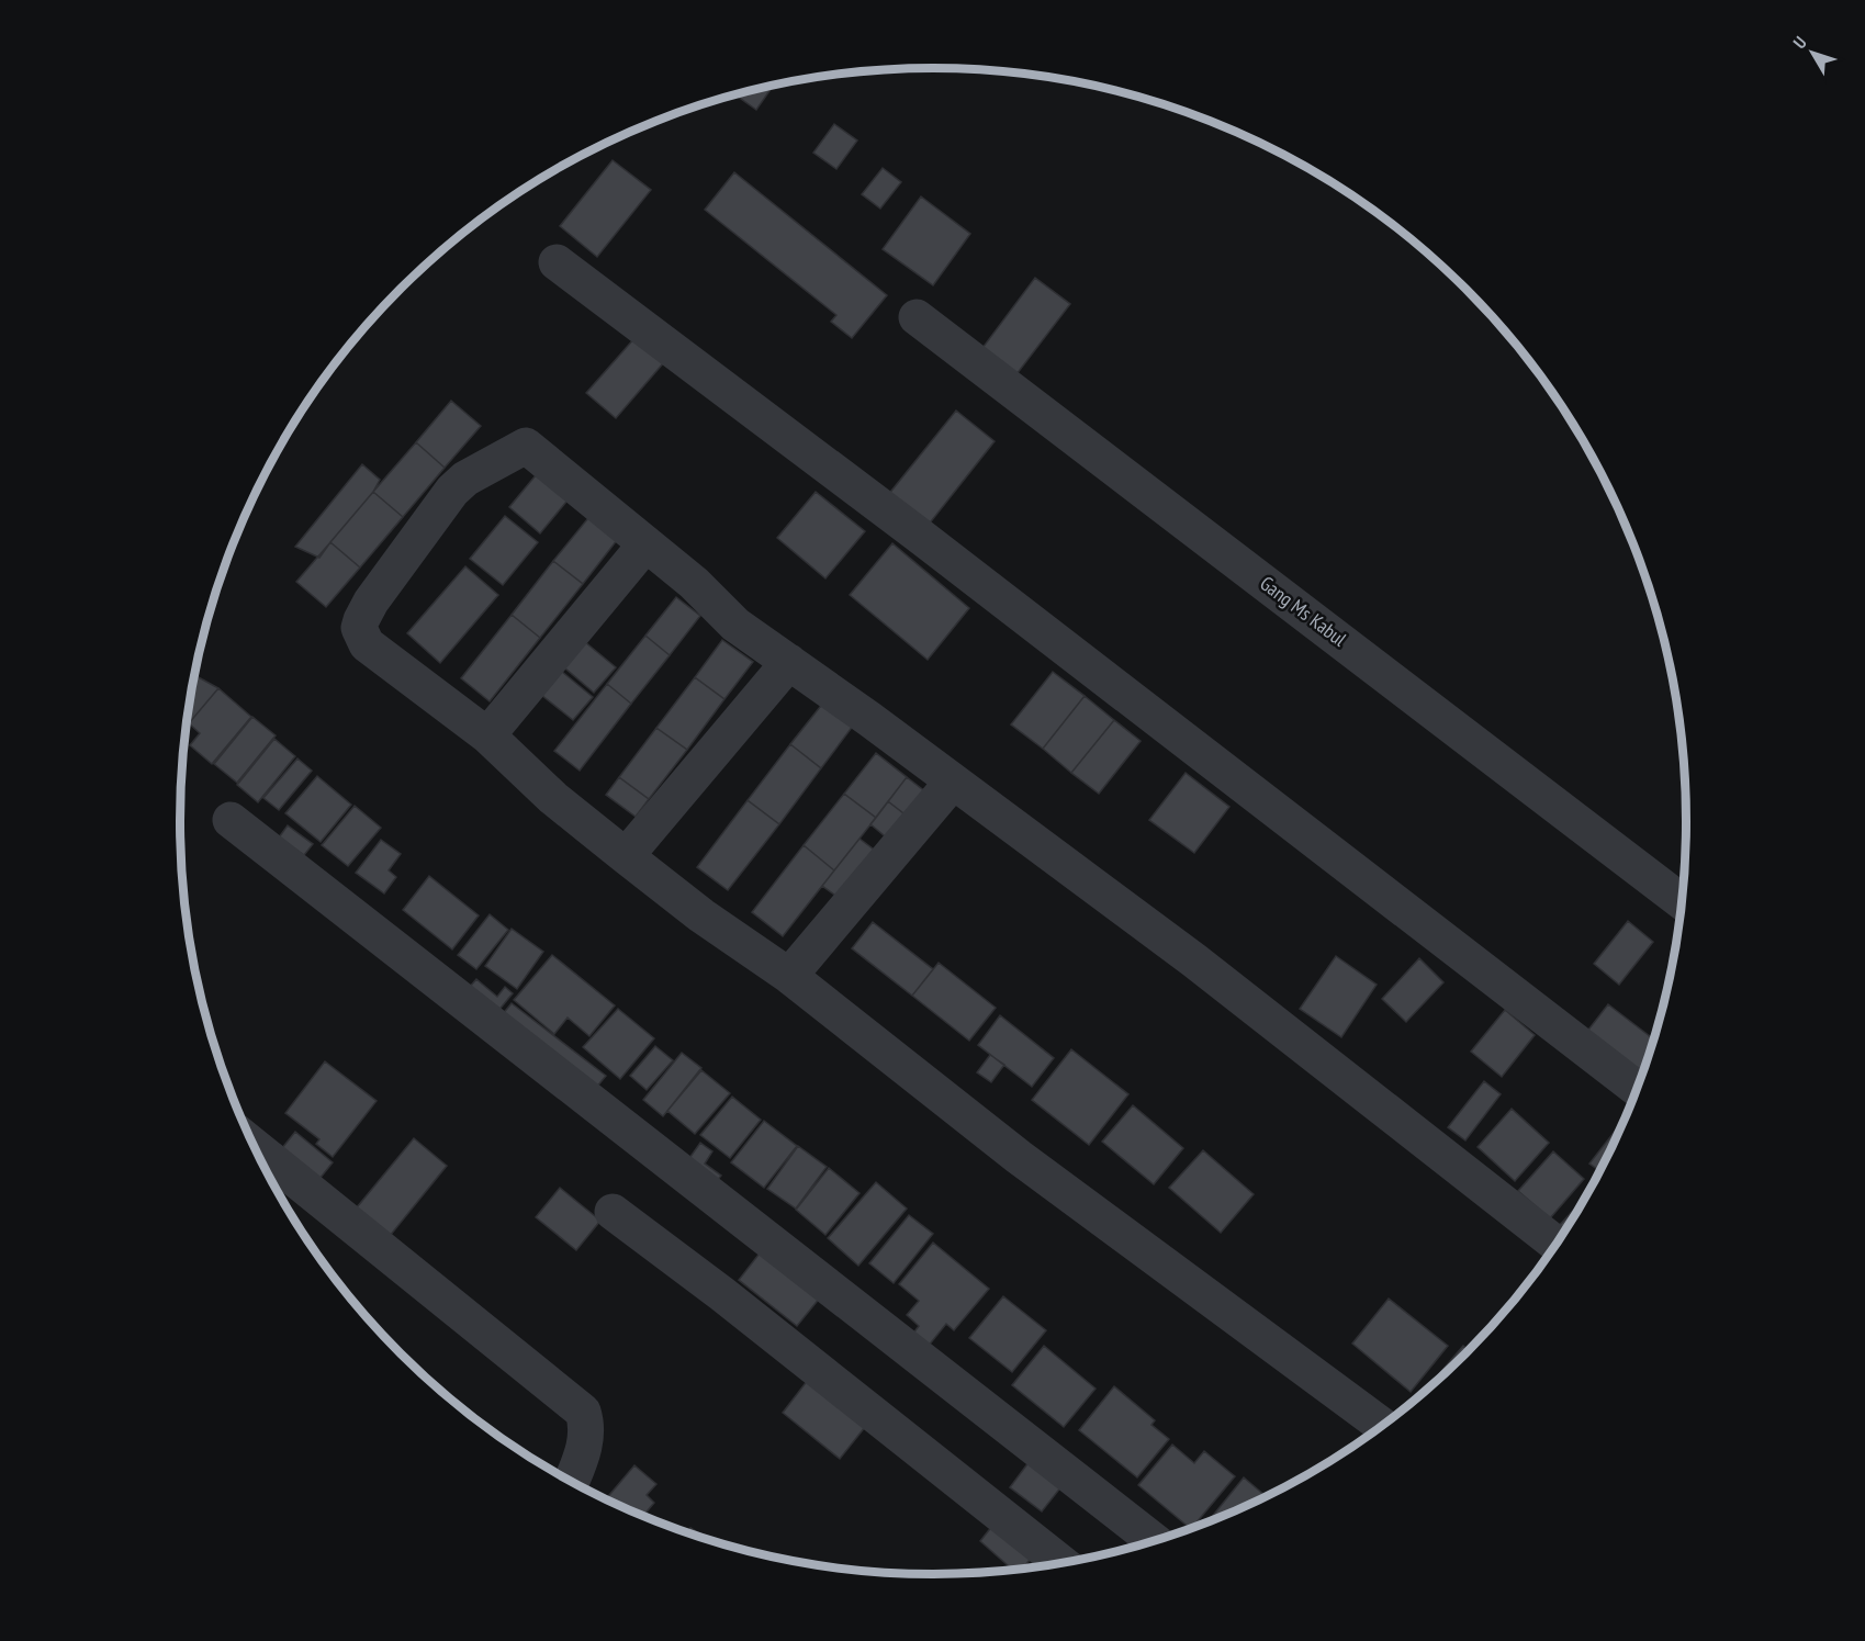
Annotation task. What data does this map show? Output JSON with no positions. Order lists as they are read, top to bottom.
{
  "streets": {
    "street": ["Gang Ms Kabul"]
  },
  "north": "top left"
}
